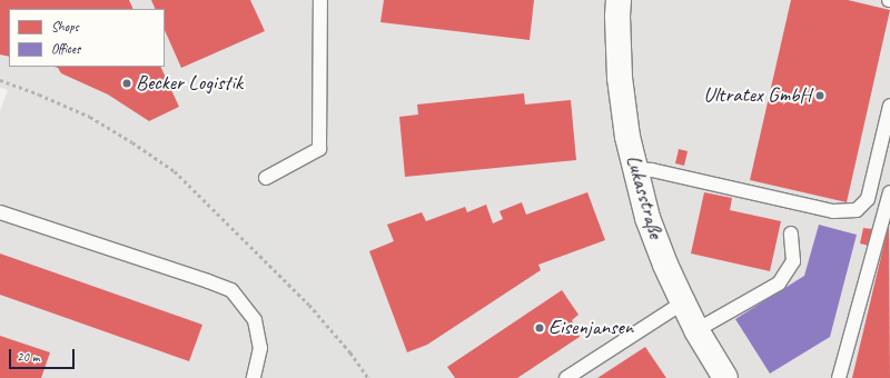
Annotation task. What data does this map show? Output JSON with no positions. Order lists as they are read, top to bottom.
{
  "streets": {
    "street": ["Lukasstraße"]
  },
  "places": ["Becker Logistik", "Ultratex GmbH", "Eisenjansen"],
  "legend": ["Shops", "Offices"],
  "scale_bar": "20 m"
}
